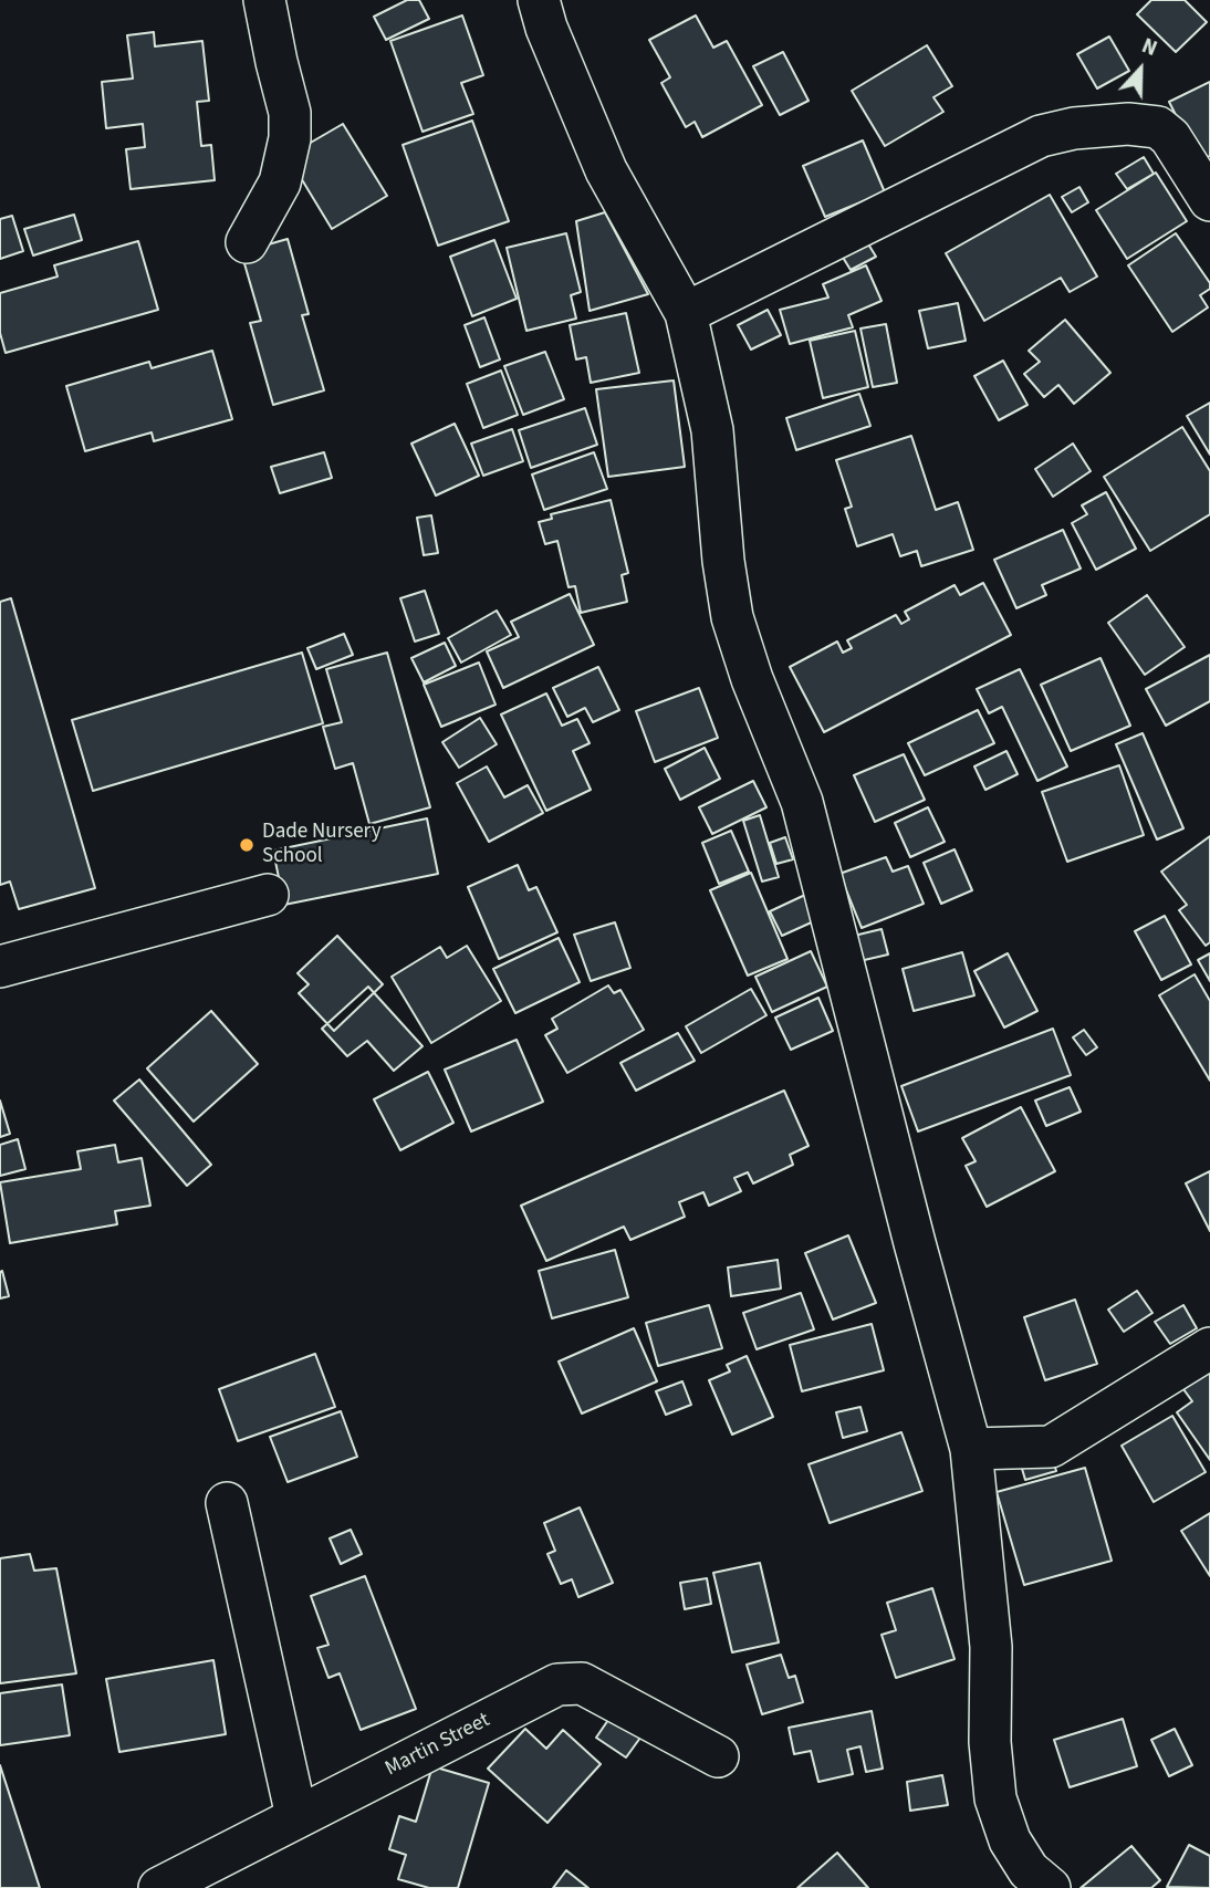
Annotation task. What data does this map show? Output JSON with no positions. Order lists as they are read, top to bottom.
{
  "streets": {
    "street": ["Martin Street"]
  },
  "places": ["Dade Nursery School"],
  "north": "top"
}
